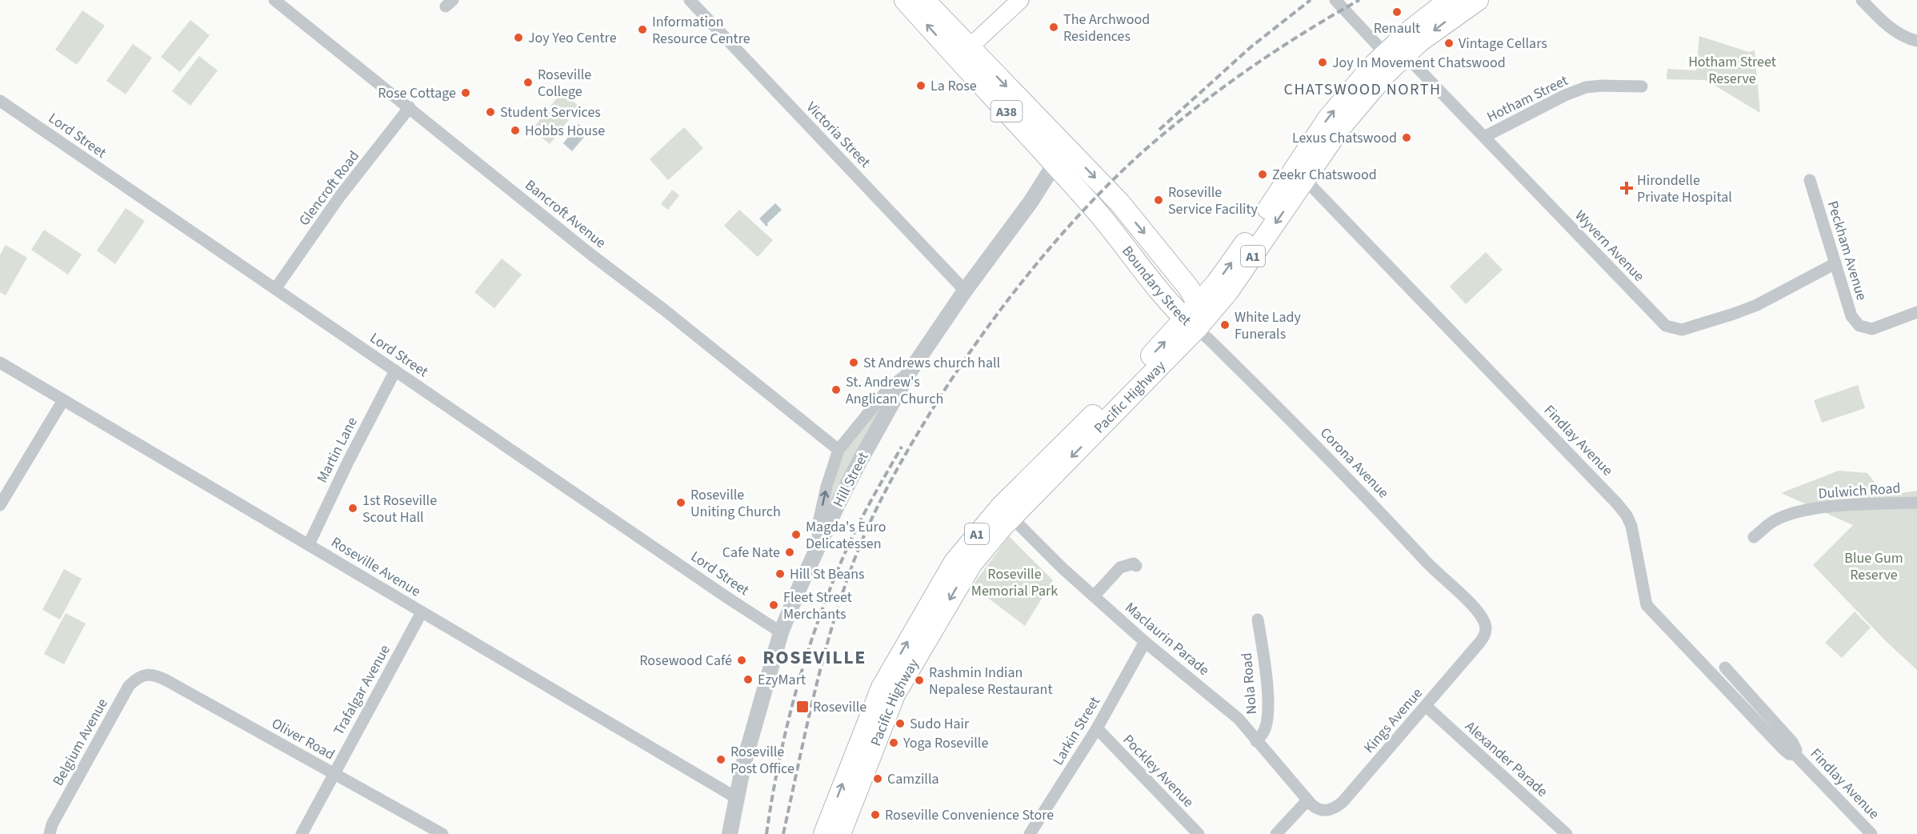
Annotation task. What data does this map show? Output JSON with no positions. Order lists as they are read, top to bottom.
{
  "streets": {
    "highway": [
      "A38",
      "A1",
      "Boundary Street",
      "Pacific Highway"
    ],
    "street": [
      "Hotham Street",
      "Victoria Street",
      "Lord Street",
      "Glencroft Road",
      "Bancroft Avenue",
      "Wyvern Avenue",
      "Peckham Avenue",
      "Findlay Avenue",
      "Martin Lane",
      "Corona Avenue",
      "Hill Street",
      "Dulwich Road",
      "Roseville Avenue",
      "Maclaurin Parade",
      "Nola Road",
      "Trafalgar Avenue",
      "Kings Avenue",
      "Larkin Street",
      "Oliver Road",
      "Belgium Avenue",
      "Alexander Parade",
      "Pockley Avenue"
    ]
  },
  "crossings": [
    ["Hotham Street", "Wyvern Avenue"],
    ["Victoria Street", "Hill Street"],
    ["Lord Street", "Glencroft Road"],
    ["Lord Street", "Martin Lane"],
    ["Lord Street", "Hill Street"],
    ["Glencroft Road", "Bancroft Avenue"],
    ["Wyvern Avenue", "Peckham Avenue"],
    ["Wyvern Avenue", "Pacific Highway"],
    ["Boundary Street", "Pacific Highway"],
    ["Boundary Street", "Corona Avenue"],
    ["Boundary Street", "Hill Street"],
    ["Pacific Highway", "Findlay Avenue"],
    ["Pacific Highway", "Corona Avenue"],
    ["Pacific Highway", "Maclaurin Parade"],
    ["Martin Lane", "Roseville Avenue"],
    ["Corona Avenue", "Kings Avenue"],
    ["Hill Street", "Roseville Avenue"],
    ["Roseville Avenue", "Trafalgar Avenue"],
    ["Maclaurin Parade", "Nola Road"],
    ["Maclaurin Parade", "Kings Avenue"],
    ["Maclaurin Parade", "Larkin Street"],
    ["Trafalgar Avenue", "Oliver Road"],
    ["Kings Avenue", "Alexander Parade"],
    ["Larkin Street", "Pockley Avenue"],
    ["Oliver Road", "Belgium Avenue"]
  ],
  "districts": ["CHATSWOOD NORTH", "ROSEVILLE"],
  "parks": ["Hotham Street Reserve", "Blue Gum Reserve", "Roseville Memorial Park"],
  "places": {
    "other": [
      "Renault",
      "The Archwood Residences",
      "Information Resource Centre",
      "Joy Yeo Centre",
      "Vintage Cellars",
      "Joy In Movement Chatswood",
      "Roseville College",
      "La Rose",
      "Rose Cottage",
      "Student Services",
      "Hobbs House",
      "Lexus Chatswood",
      "Zeekr Chatswood",
      "Roseville Service Facility",
      "White Lady Funerals",
      "St Andrews church hall",
      "St. Andrew's Anglican Church",
      "Roseville Uniting Church",
      "1st Roseville Scout Hall",
      "Magda's Euro Delicatessen",
      "Cafe Nate",
      "Hill St Beans",
      "Fleet Street Merchants",
      "Rosewood Café",
      "EzyMart",
      "Rashmin Indian Nepalese Restaurant",
      "Sudo Hair",
      "Yoga Roseville",
      "Roseville Post Office",
      "Camzilla",
      "Roseville Convenience Store"
    ],
    "health": ["Hirondelle Private Hospital"],
    "transit": ["Roseville"]
  }
}
